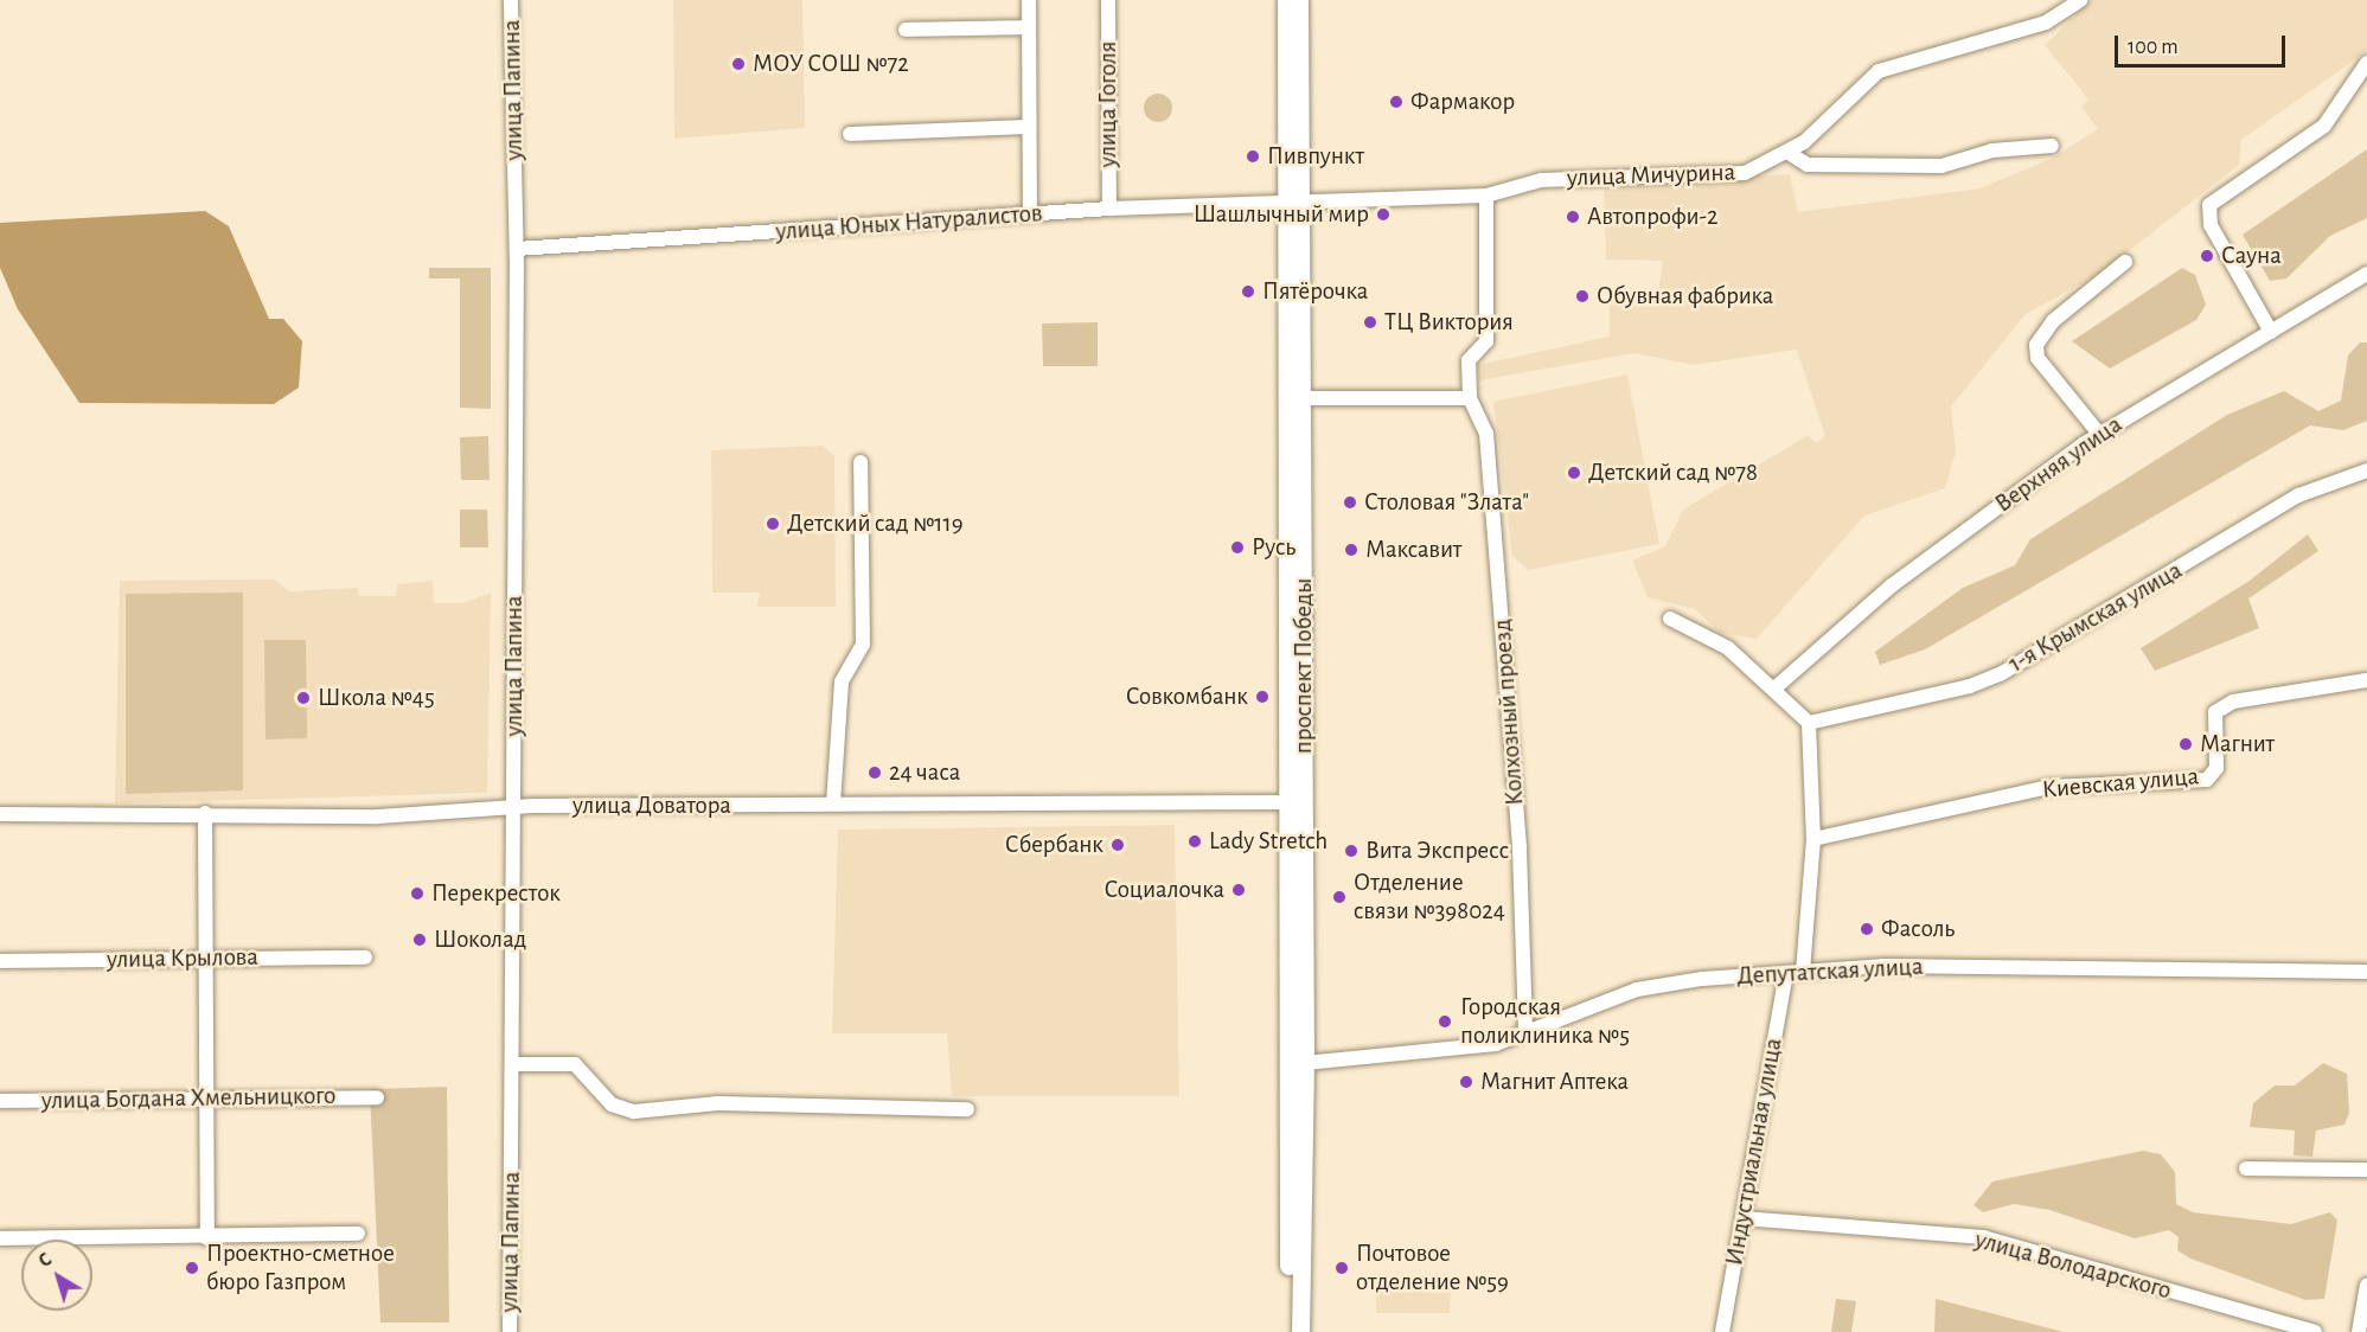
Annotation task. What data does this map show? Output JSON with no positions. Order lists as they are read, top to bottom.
{
  "streets": {
    "main road": ["проспект Победы"],
    "street": [
      "улица Папина",
      "улица Гоголя",
      "улица Мичурина",
      "улица Юных Натуралистов",
      "Верхняя улица",
      "1-я Крымская улица",
      "Колхозный проезд",
      "Киевская улица",
      "улица Доватора",
      "улица Крылова",
      "Депутатская улица",
      "улица Богдана Хмельницкого",
      "Индустриальная улица",
      "улица Володарского"
    ]
  },
  "crossings": [
    ["улица Папина", "улица Юных Натуралистов"],
    ["улица Папина", "улица Доватора"],
    ["улица Гоголя", "улица Юных Натуралистов"],
    ["улица Мичурина", "улица Юных Натуралистов"],
    ["улица Мичурина", "проспект Победы"],
    ["улица Мичурина", "Колхозный проезд"],
    ["улица Юных Натуралистов", "проспект Победы"],
    ["проспект Победы", "улица Доватора"],
    ["проспект Победы", "Депутатская улица"],
    ["Колхозный проезд", "Депутатская улица"],
    ["Депутатская улица", "Индустриальная улица"],
    ["Индустриальная улица", "улица Володарского"]
  ],
  "places": [
    "МОУ СОШ №72",
    "Фармакор",
    "Пивпункт",
    "Шашлычный мир",
    "Автопрофи-2",
    "Сауна",
    "Пятёрочка",
    "Обувная фабрика",
    "ТЦ Виктория",
    "Детский сад №78",
    "Столовая \"Злата\"",
    "Детский сад №119",
    "Русь",
    "Максавит",
    "Совкомбанк",
    "Школа №45",
    "Магнит",
    "24 часа",
    "Lady Stretch",
    "Сбербанк",
    "Вита Экспресс",
    "Социалочка",
    "Перекресток",
    "Отделение связи №398024",
    "Фасоль",
    "Шоколад",
    "Городская поликлиника №5",
    "Магнит Аптека",
    "Проектно-сметное бюро Газпром",
    "Почтовое отделение №59"
  ],
  "scale_bar": "100 m",
  "north": "top left"
}
